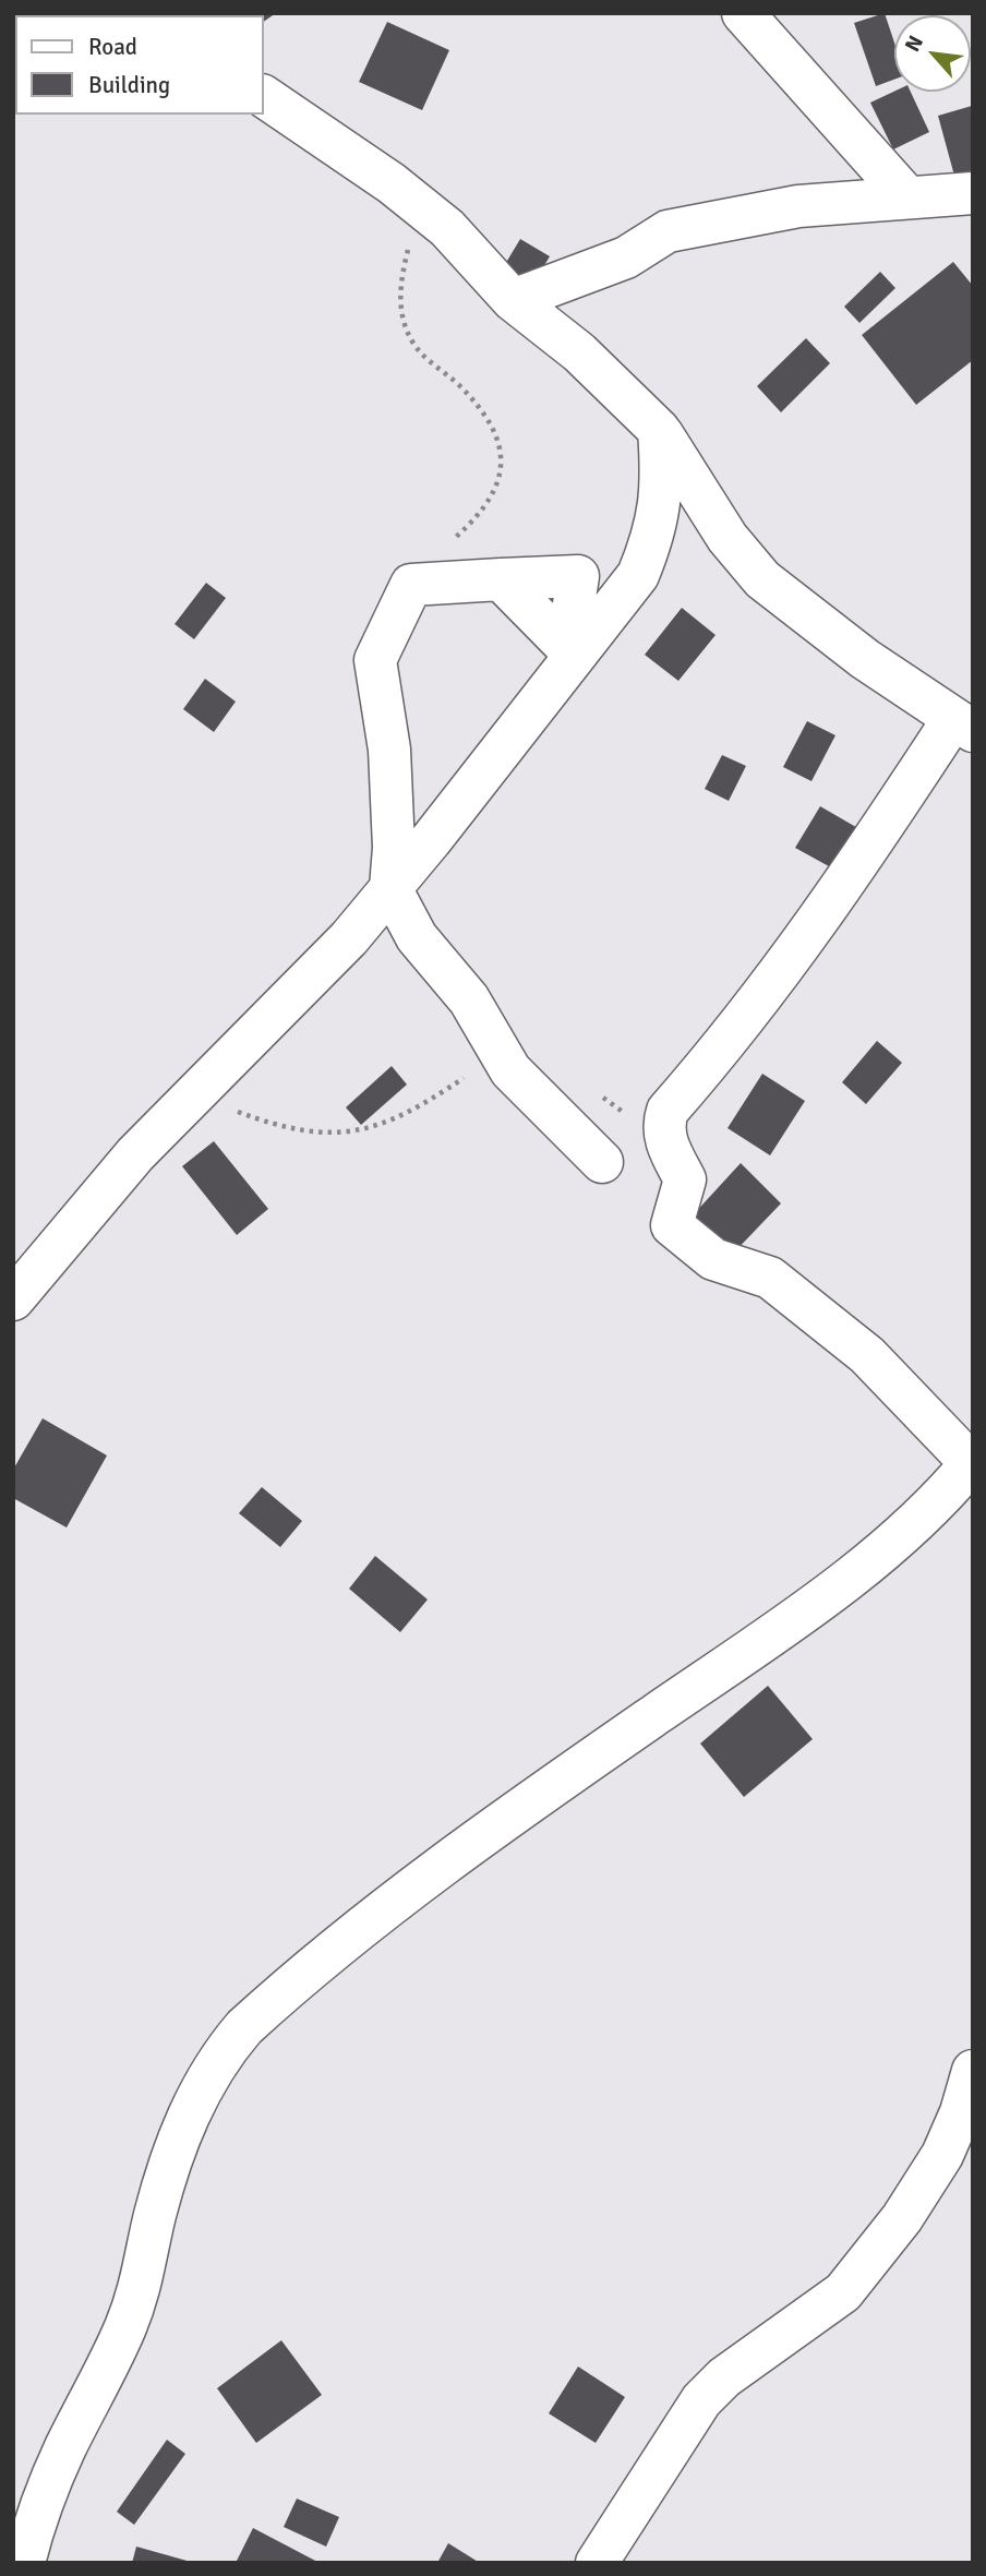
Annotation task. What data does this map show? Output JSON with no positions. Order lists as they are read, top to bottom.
{
  "legend": ["Road", "Building"],
  "north": "top left"
}
